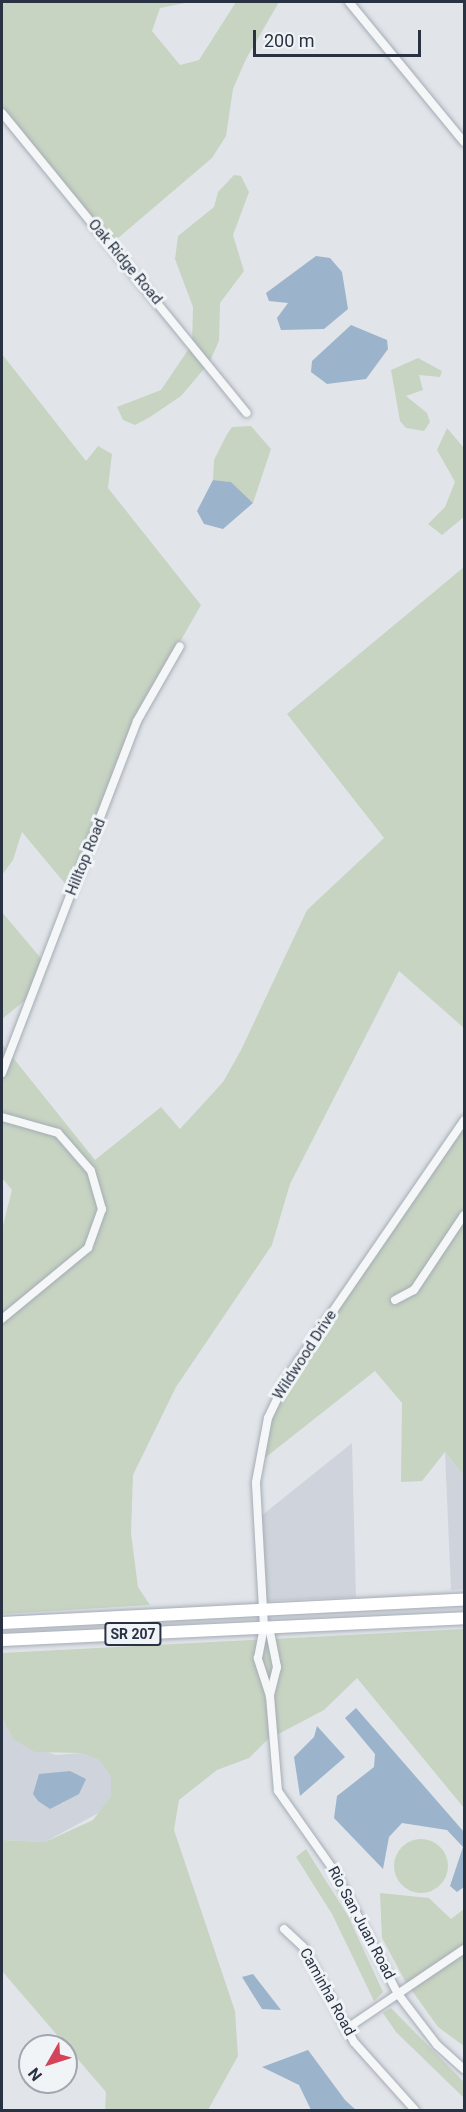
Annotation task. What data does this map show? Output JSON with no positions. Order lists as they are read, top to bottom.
{
  "streets": {
    "highway": ["SR 207"],
    "street": [
      "Oak Ridge Road",
      "Hilltop Road",
      "Wildwood Drive",
      "Rio San Juan Road",
      "Caminha Road"
    ]
  },
  "crossings": [
    ["Wildwood Drive", "SR 207"],
    ["Wildwood Drive", "Rio San Juan Road"],
    ["SR 207", "Rio San Juan Road"]
  ],
  "scale_bar": "200 m",
  "north": "bottom left"
}
